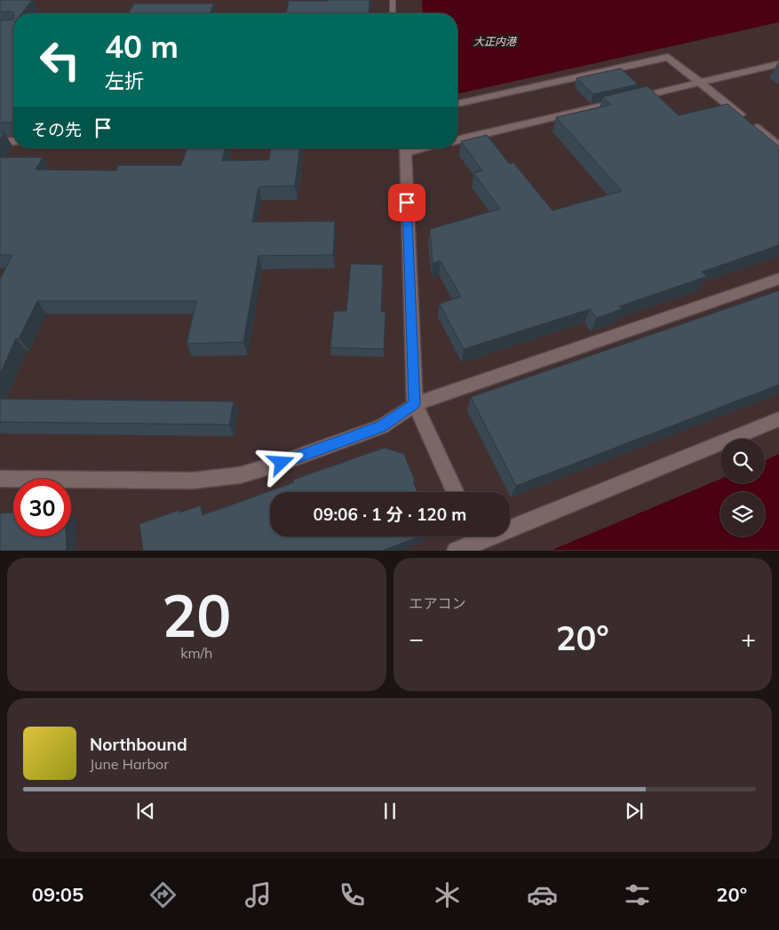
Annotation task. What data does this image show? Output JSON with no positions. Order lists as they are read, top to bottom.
{
  "water": ["大正内港"],
  "page": {
    "turn": ["40 m", "左折"],
    "then": "その先",
    "limit": "30",
    "trip": "09:06 · 1 分 · 120 m",
    "tile": [
      ["20", "km/h"],
      "エアコン"
    ],
    "heat": ["−", "20°", "+"],
    "song": ["Northbound", "June Harbor"],
    "tabs": ["09:05", "20°"]
  }
}
